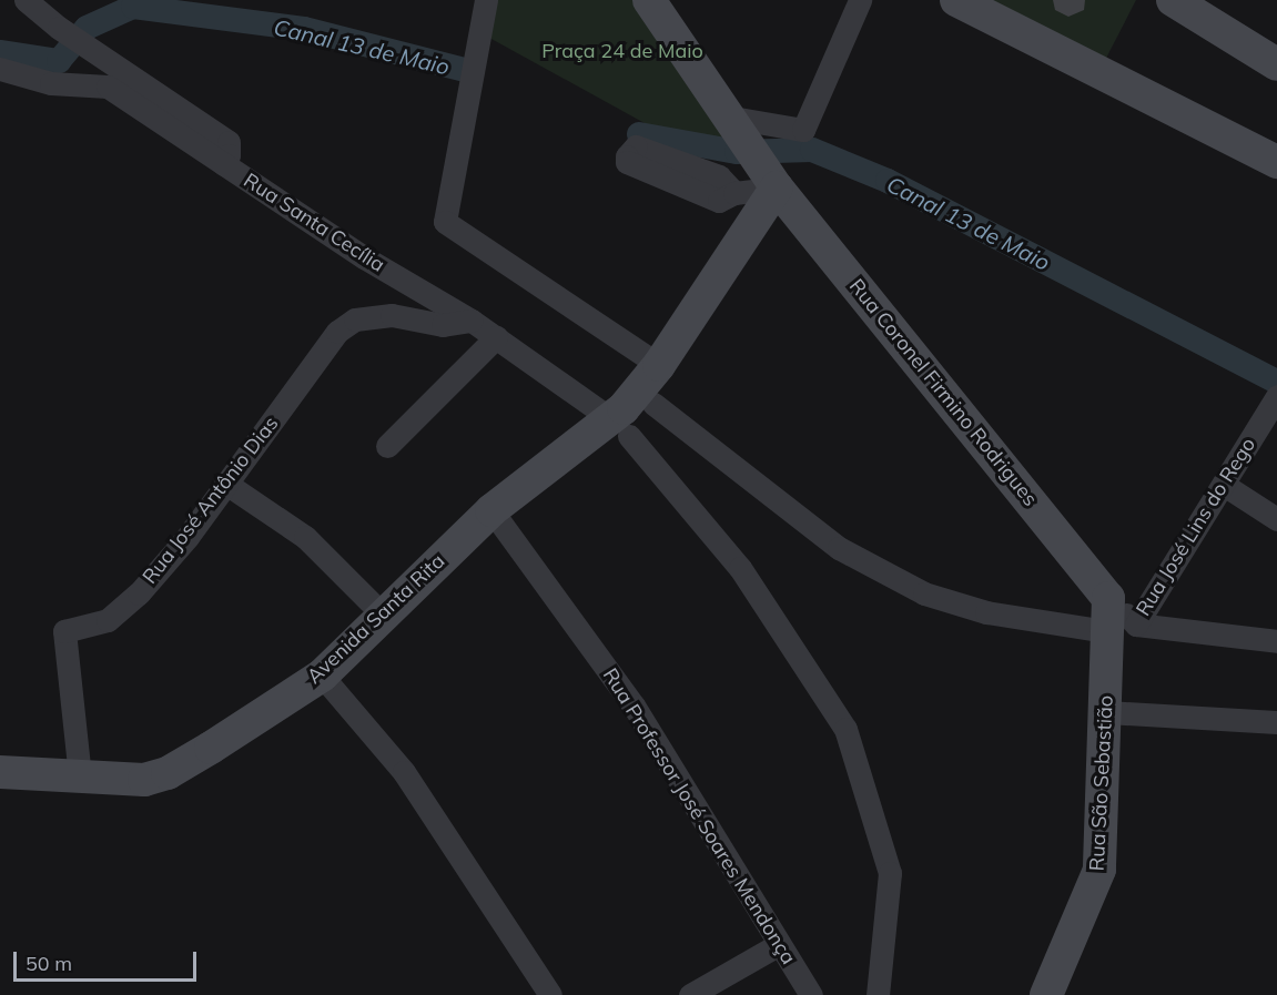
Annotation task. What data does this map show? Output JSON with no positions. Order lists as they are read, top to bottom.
{
  "streets": {
    "street": [
      "Rua Santa Cecília",
      "Rua Coronel Firmino Rodrigues",
      "Rua José Antônio Dias",
      "Rua José Lins do Rego",
      "Avenida Santa Rita",
      "Rua São Sebastião",
      "Rua Professor José Soares Mendonça"
    ]
  },
  "crossings": [
    ["Rua Santa Cecília", "Rua José Antônio Dias"],
    ["Rua Santa Cecília", "Avenida Santa Rita"],
    ["Rua Coronel Firmino Rodrigues", "Rua José Lins do Rego"],
    ["Rua Coronel Firmino Rodrigues", "Rua São Sebastião"],
    ["Rua José Antônio Dias", "Avenida Santa Rita"],
    ["Rua José Lins do Rego", "Rua São Sebastião"],
    ["Avenida Santa Rita", "Rua Professor José Soares Mendonça"]
  ],
  "water": ["Canal 13 de Maio"],
  "parks": ["Praça 24 de Maio"],
  "scale_bar": "50 m"
}
